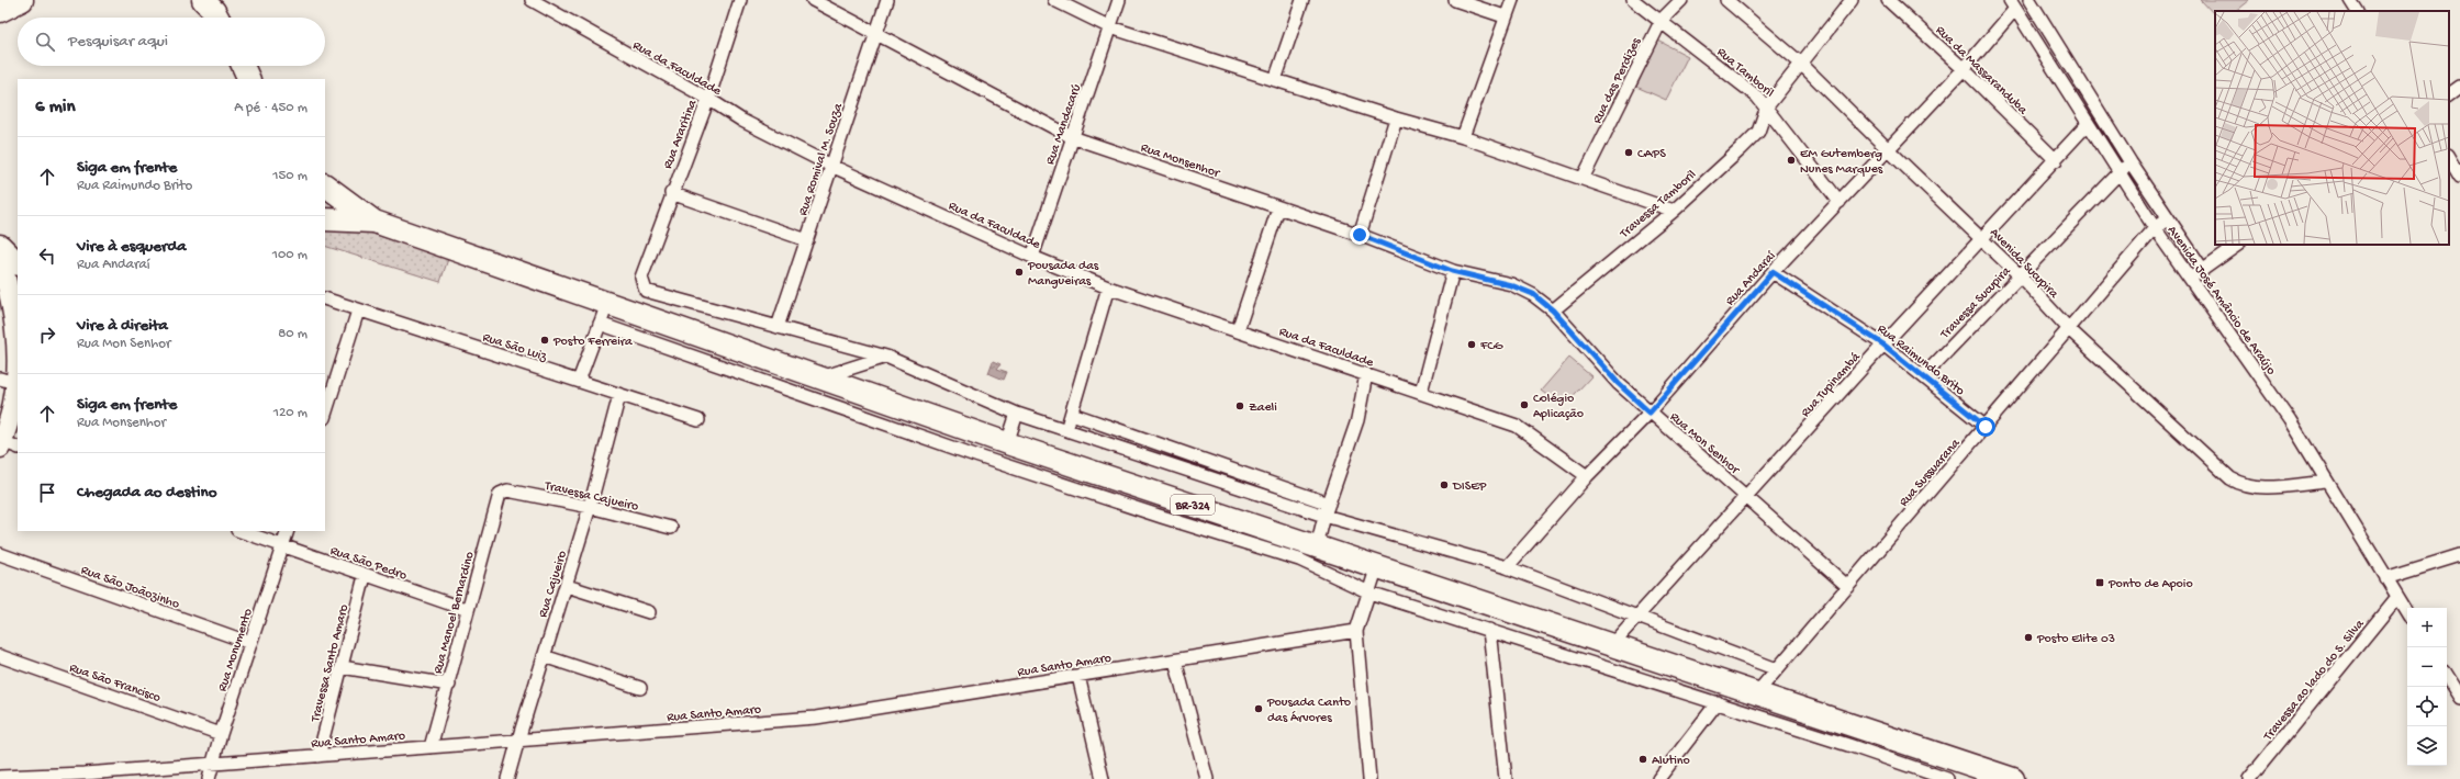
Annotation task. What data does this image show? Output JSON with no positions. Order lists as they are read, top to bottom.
{
  "streets": {
    "highway": ["BR-324"],
    "street": [
      "Rua da Faculdade",
      "Rua da Massaranduba",
      "Rua Tamboril",
      "Rua das Perdizes",
      "Rua Mandacarú",
      "Rua Araritina",
      "Rua Romival M. Souza",
      "Rua Monsenhor",
      "Travessa Tamboril",
      "Avenida Sucupira",
      "Rua Andaraí",
      "Avenida José Amâncio de Araújo",
      "Travessa Sucupira",
      "Rua São Luiz",
      "Rua Raimundo Brito",
      "Rua Tupinambá",
      "Rua Mon Senhor",
      "Rua Sussuarana",
      "Travessa Cajueiro",
      "Rua São Pedro",
      "Rua Cajueiro",
      "Rua São Joãozinho",
      "Rua Manoel Bernardino",
      "Rua Monumento",
      "Travessa Santo Amaro",
      "Rua Santo Amaro",
      "Travessa ao lado do S. Silva",
      "Rua São Francisco"
    ]
  },
  "crossings": [
    ["Rua da Faculdade", "Rua Mandacarú"],
    ["Rua da Faculdade", "Rua Araritina"],
    ["Rua da Faculdade", "Rua Romival M. Souza"],
    ["Rua da Faculdade", "Rua Andaraí"],
    ["Rua da Massaranduba", "Rua Andaraí"],
    ["Rua da Massaranduba", "Rua Tupinambá"],
    ["Rua Tamboril", "Rua das Perdizes"],
    ["Rua Tamboril", "Travessa Tamboril"],
    ["Rua Tamboril", "Rua Andaraí"],
    ["Rua Mandacarú", "Rua Monsenhor"],
    ["Rua Araritina", "Rua Romival M. Souza"],
    ["Rua Romival M. Souza", "Rua Monsenhor"],
    ["Rua Monsenhor", "Travessa Tamboril"],
    ["Rua Monsenhor", "Rua Mon Senhor"],
    ["Travessa Tamboril", "Avenida Sucupira"],
    ["Travessa Tamboril", "Rua Mon Senhor"],
    ["Avenida Sucupira", "Rua Andaraí"],
    ["Avenida Sucupira", "Avenida José Amâncio de Araújo"],
    ["Avenida Sucupira", "Travessa Sucupira"],
    ["Avenida Sucupira", "Rua Tupinambá"],
    ["Avenida Sucupira", "Rua Sussuarana"],
    ["Rua Andaraí", "Avenida José Amâncio de Araújo"],
    ["Rua Andaraí", "Rua Raimundo Brito"],
    ["Rua Andaraí", "Rua Mon Senhor"],
    ["Avenida José Amâncio de Araújo", "Travessa Sucupira"],
    ["Avenida José Amâncio de Araújo", "Rua Tupinambá"],
    ["Avenida José Amâncio de Araújo", "Rua Sussuarana"],
    ["Avenida José Amâncio de Araújo", "Travessa ao lado do S. Silva"],
    ["Travessa Sucupira", "Rua Raimundo Brito"],
    ["Rua São Luiz", "Rua Cajueiro"],
    ["Rua Raimundo Brito", "Rua Tupinambá"],
    ["Rua Raimundo Brito", "Rua Sussuarana"],
    ["Rua Tupinambá", "Rua Mon Senhor"],
    ["Rua Tupinambá", "BR-324"],
    ["Rua Mon Senhor", "Rua Sussuarana"],
    ["Rua Sussuarana", "BR-324"],
    ["Travessa Cajueiro", "Rua Cajueiro"],
    ["Travessa Cajueiro", "Rua Manoel Bernardino"],
    ["Rua São Pedro", "Rua Manoel Bernardino"],
    ["Rua São Pedro", "Rua Monumento"],
    ["Rua São Pedro", "Travessa Santo Amaro"],
    ["Rua Cajueiro", "Rua Santo Amaro"],
    ["Rua São Joãozinho", "Rua Monumento"],
    ["Rua Manoel Bernardino", "Rua Santo Amaro"],
    ["Rua Monumento", "Rua Santo Amaro"],
    ["Rua Monumento", "Rua São Francisco"],
    ["Travessa Santo Amaro", "Rua Santo Amaro"]
  ],
  "places": {
    "other": [
      "CAPS",
      "EM Gutemberg Nunes Marques",
      "Pousada das Mangueiras",
      "Posto Ferreira",
      "FCG",
      "Colégio Aplicação",
      "Zaeli",
      "DISEP",
      "Posto Elite 03",
      "Pousada Canto das Árvores",
      "Alutino"
    ],
    "transit": ["Ponto de Apoio"]
  },
  "page": {
    "search": "Pesquisar aqui",
    "heading": ["6 min", "A pé · 450 m"],
    "list": [
      ["Siga em frente", "Rua Raimundo Brito", "150 m"],
      ["Vire à esquerda", "Rua Andaraí", "100 m"],
      ["Vire à direita", "Rua Mon Senhor", "80 m"],
      ["Siga em frente", "Rua Monsenhor", "120 m"],
      "Chegada ao destino"
    ],
    "map_buttons": ["+", "−"]
  }
}
